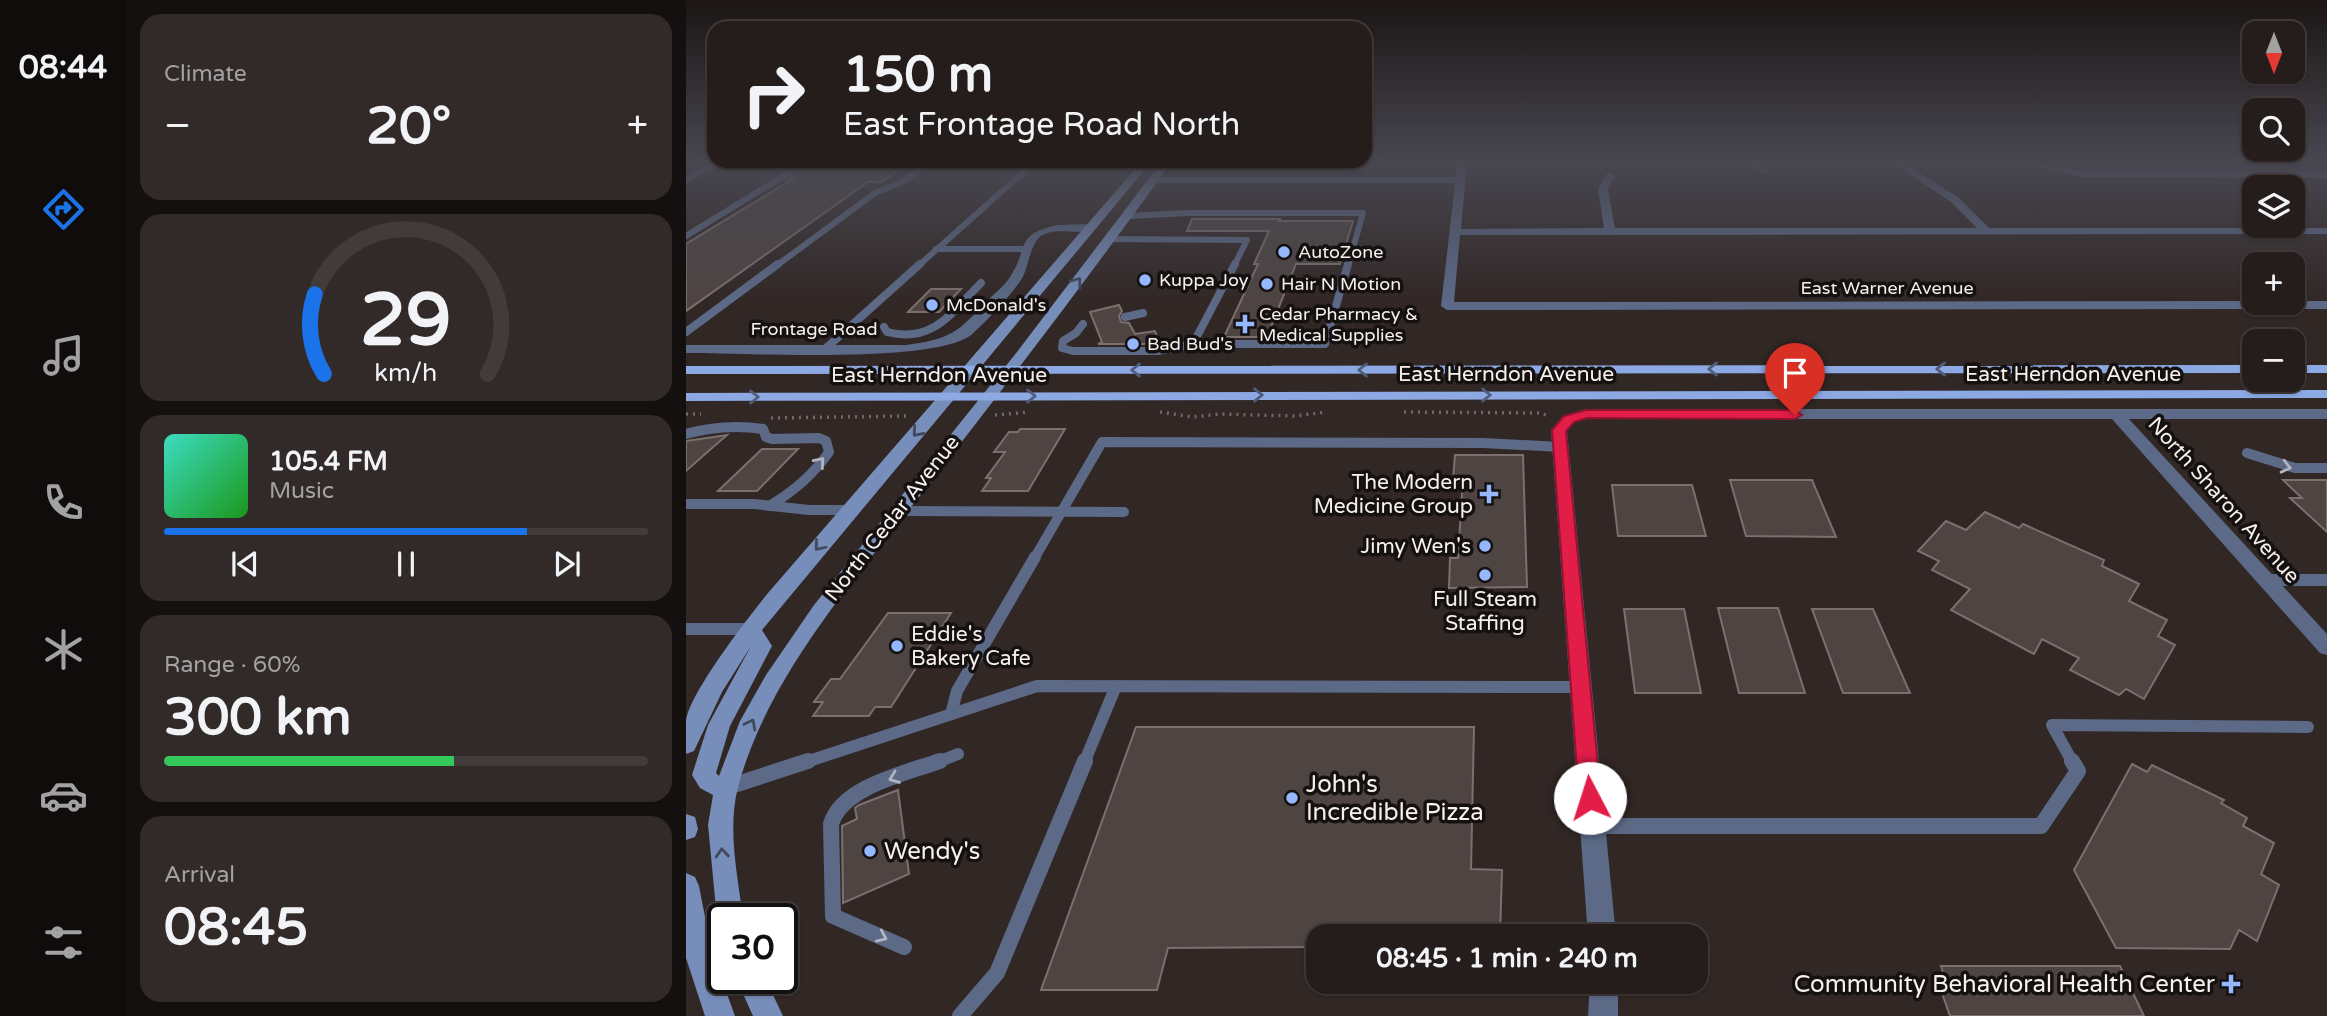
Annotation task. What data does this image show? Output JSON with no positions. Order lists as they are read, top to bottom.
{
  "streets": {
    "main road": ["East Herndon Avenue", "North Cedar Avenue"],
    "street": ["East Warner Avenue", "Frontage Road", "North Sharon Avenue"]
  },
  "crossings": [
    ["East Herndon Avenue", "North Cedar Avenue"]
  ],
  "places": {
    "other": [
      "AutoZone",
      "Kuppa Joy",
      "Hair N Motion",
      "McDonald's",
      "Bad Bud's",
      "Jimy Wen's",
      "Full Steam Staffing",
      "Eddie's Bakery Cafe",
      "John's Incredible Pizza",
      "Wendy's"
    ],
    "health": ["Cedar Pharmacy & Medical Supplies", "The Modern Medicine Group", "Community Behavioral Health Center"]
  },
  "north": "bottom",
  "page": {
    "tabs": "08:44",
    "tile": [
      "Climate",
      ["Range · 60%", "300 km"],
      ["Arrival", "08:45"]
    ],
    "map_buttons": ["+", "−"],
    "turn": ["150 m", "East Frontage Road North"],
    "heat": ["−", "20°", "+"],
    "song": ["105.4 FM", "Music"],
    "limit": "30",
    "trip": "08:45 · 1 min · 240 m",
    "gauge": ["29", "km/h"]
  }
}
